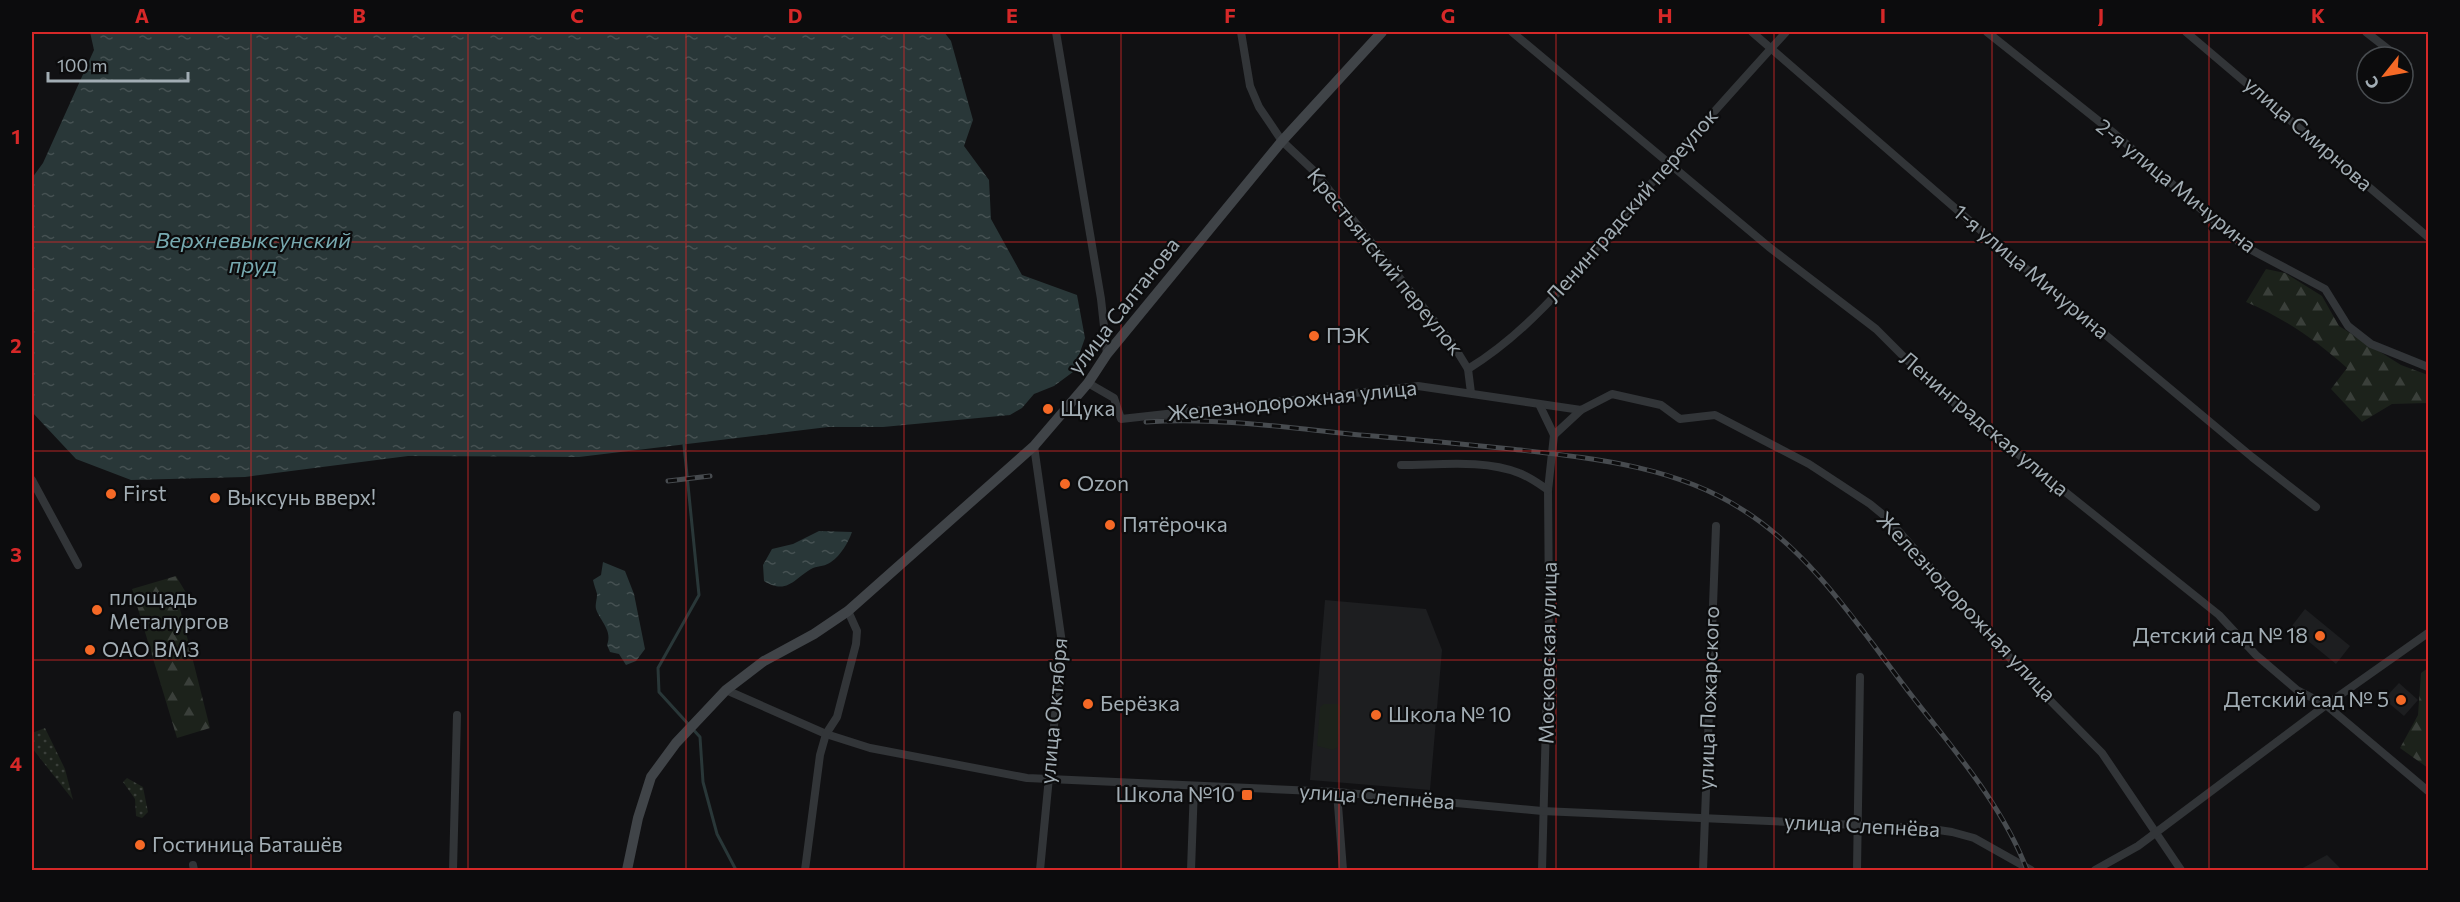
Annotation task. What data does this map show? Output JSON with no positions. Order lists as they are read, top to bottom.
{
  "streets": {
    "main road": ["улица Салтанова"],
    "street": [
      "улица Смирнова",
      "2-я улица Мичурина",
      "Ленинградский переулок",
      "Крестьянский переулок",
      "1-я улица Мичурина",
      "Железнодорожная улица",
      "Ленинградская улица",
      "Московская улица",
      "улица Пожарского",
      "улица Октября",
      "улица Слепнёва"
    ]
  },
  "crossings": [
    ["Ленинградский переулок", "Крестьянский переулок"],
    ["Ленинградский переулок", "1-я улица Мичурина"],
    ["Ленинградский переулок", "Ленинградская улица"],
    ["Крестьянский переулок", "улица Салтанова"],
    ["Крестьянский переулок", "Железнодорожная улица"],
    ["улица Салтанова", "Железнодорожная улица"],
    ["улица Салтанова", "улица Октября"],
    ["улица Салтанова", "улица Слепнёва"],
    ["Московская улица", "улица Слепнёва"],
    ["улица Пожарского", "улица Слепнёва"],
    ["улица Октября", "улица Слепнёва"]
  ],
  "water": ["Верхневыксунский пруд"],
  "places": {
    "other": [
      "ПЭК",
      "Щука",
      "Ozon",
      "First",
      "Выксунь вверх!",
      "Пятёрочка",
      "площадь Металургов",
      "Детский сад № 18",
      "ОАО ВМЗ",
      "Детский сад № 5",
      "Берёзка",
      "Школа № 10",
      "Гостиница Баташёв"
    ],
    "transit": ["Школа №10"]
  },
  "scale_bar": "100 m",
  "north": "bottom left",
  "grid": {
    "columns": [
      "A",
      "B",
      "C",
      "D",
      "E",
      "F",
      "G",
      "H",
      "I",
      "J",
      "K"
    ],
    "rows": [
      "1",
      "2",
      "3",
      "4"
    ]
  }
}
